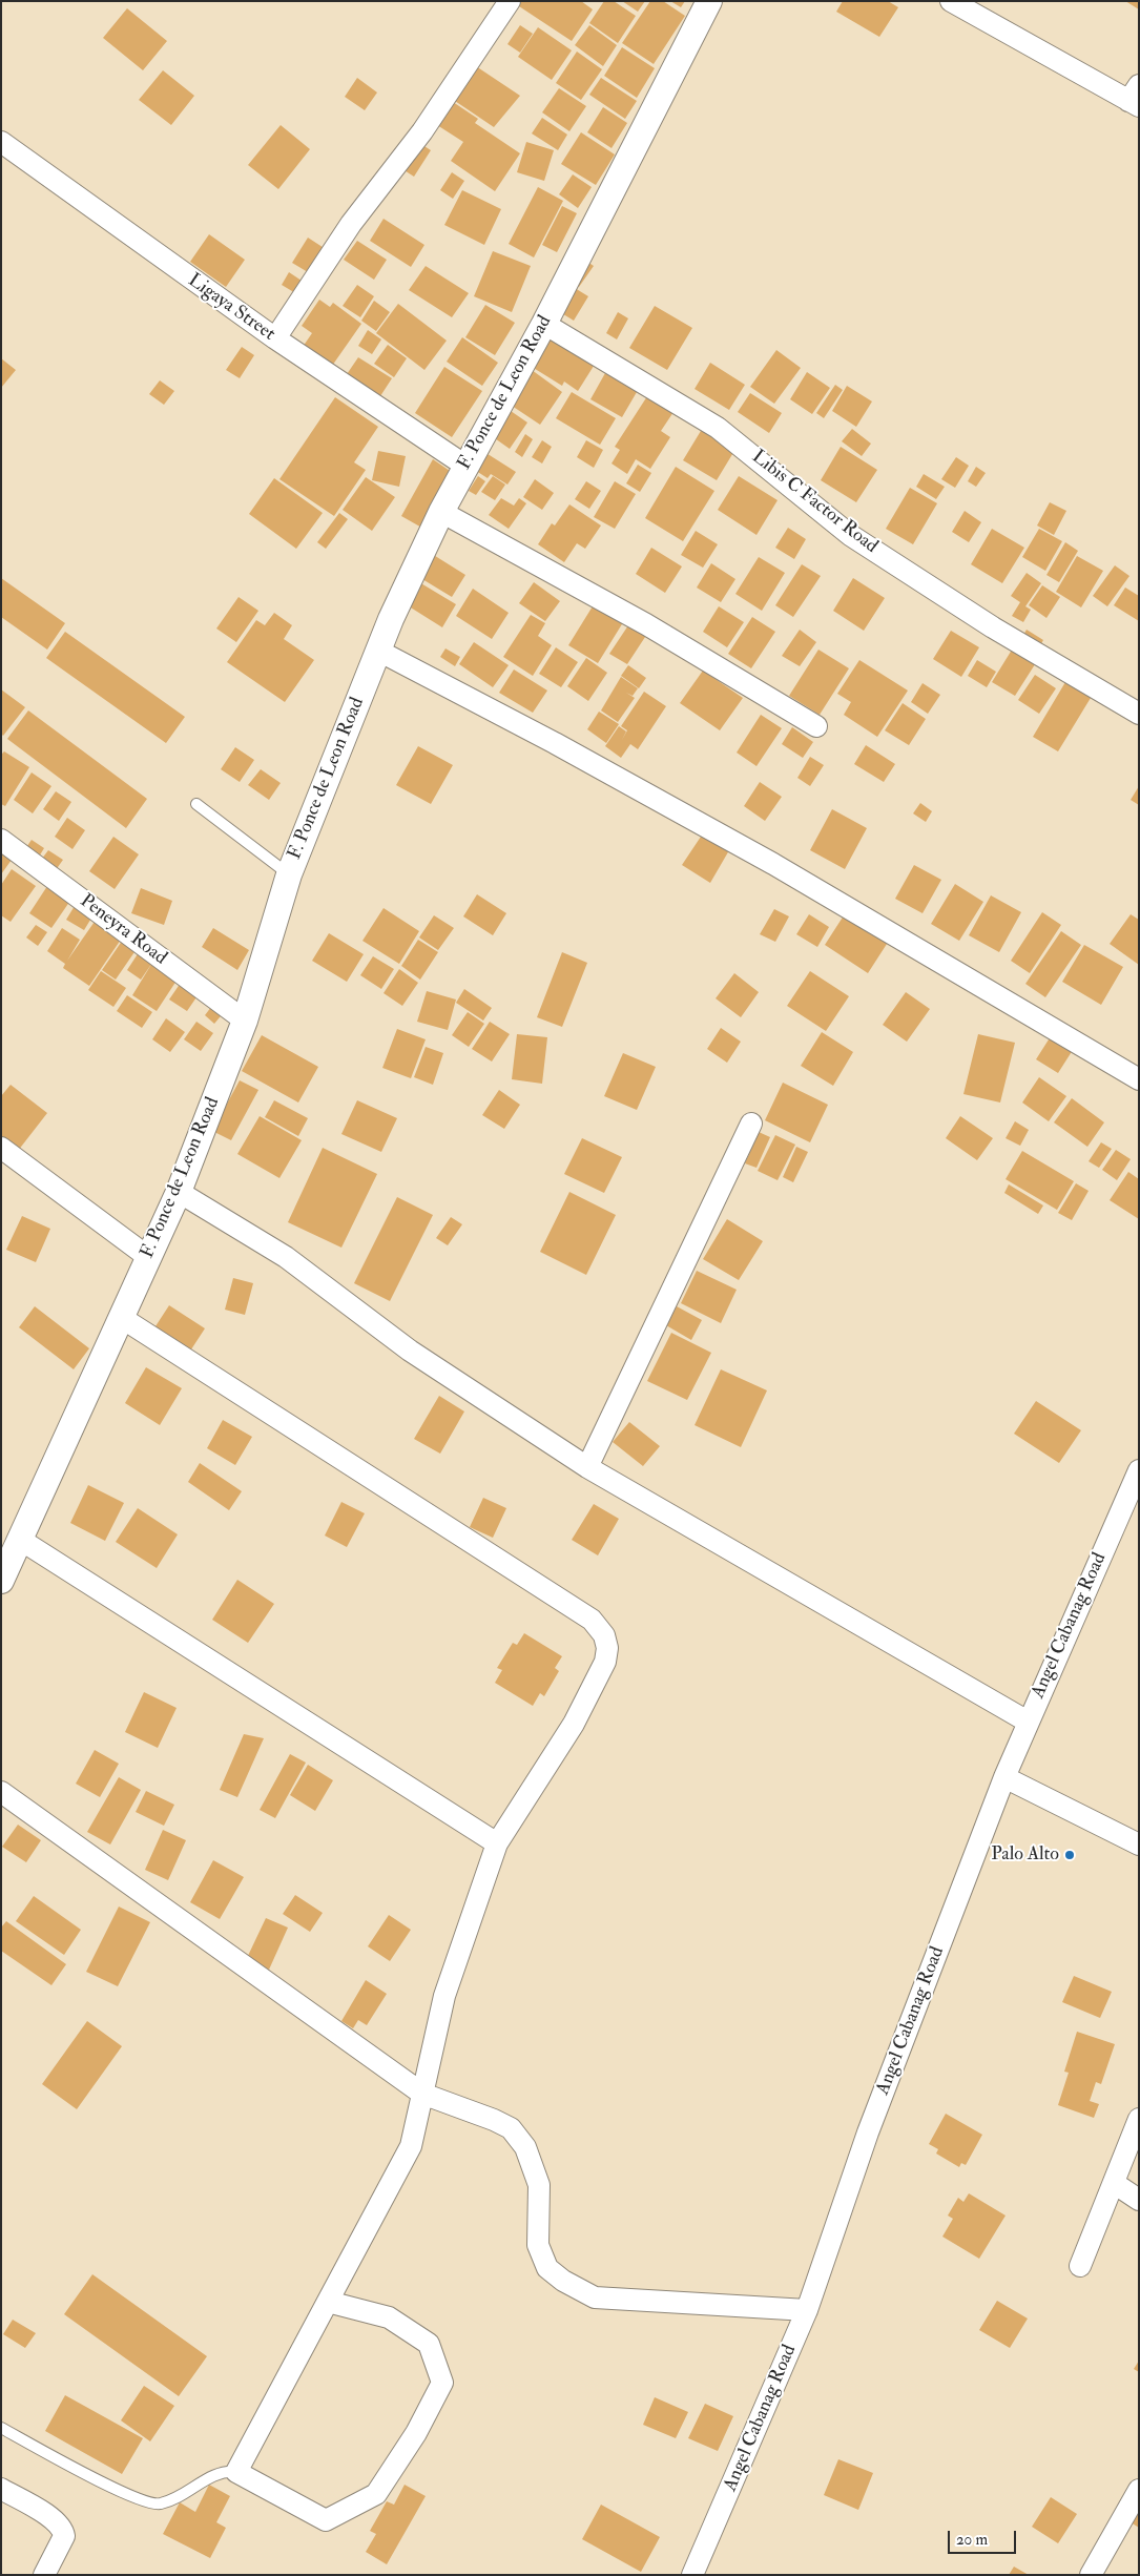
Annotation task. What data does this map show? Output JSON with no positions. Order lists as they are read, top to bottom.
{
  "streets": {
    "street": [
      "Ligaya Street",
      "F. Ponce de Leon Road",
      "Libis C Factor Road",
      "Peneyra Road",
      "Angel Cabanag Road"
    ]
  },
  "crossings": [
    ["Ligaya Street", "F. Ponce de Leon Road"],
    ["F. Ponce de Leon Road", "Libis C Factor Road"],
    ["F. Ponce de Leon Road", "Peneyra Road"]
  ],
  "places": ["Palo Alto"],
  "scale_bar": "20 m"
}
